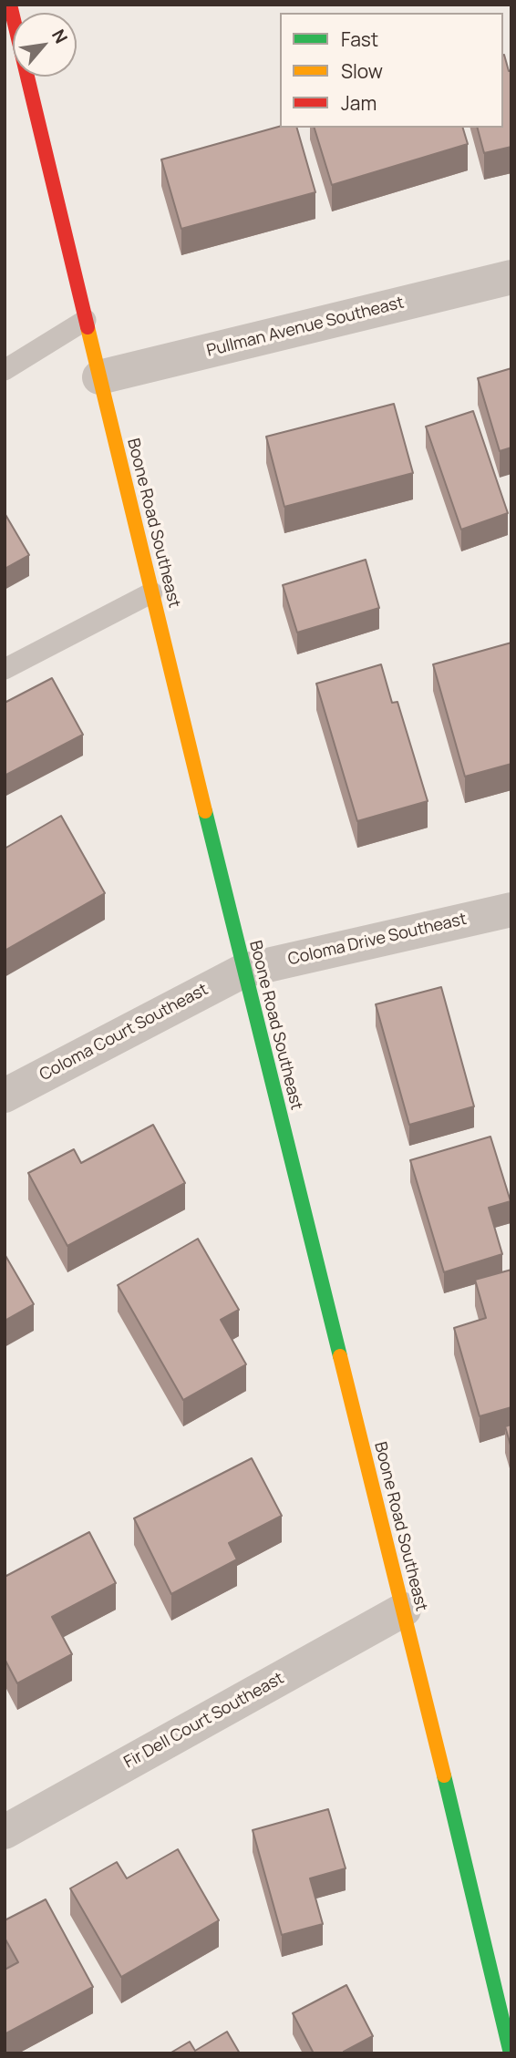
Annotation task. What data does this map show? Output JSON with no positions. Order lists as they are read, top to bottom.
{
  "streets": {
    "street": [
      "Pullman Avenue Southeast",
      "Boone Road Southeast",
      "Coloma Drive Southeast",
      "Coloma Court Southeast",
      "Fir Dell Court Southeast"
    ]
  },
  "crossings": [
    ["Pullman Avenue Southeast", "Boone Road Southeast"],
    ["Boone Road Southeast", "Coloma Drive Southeast"],
    ["Boone Road Southeast", "Coloma Court Southeast"],
    ["Boone Road Southeast", "Fir Dell Court Southeast"],
    ["Coloma Drive Southeast", "Coloma Court Southeast"]
  ],
  "legend": ["Fast", "Slow", "Jam"],
  "north": "top right"
}
